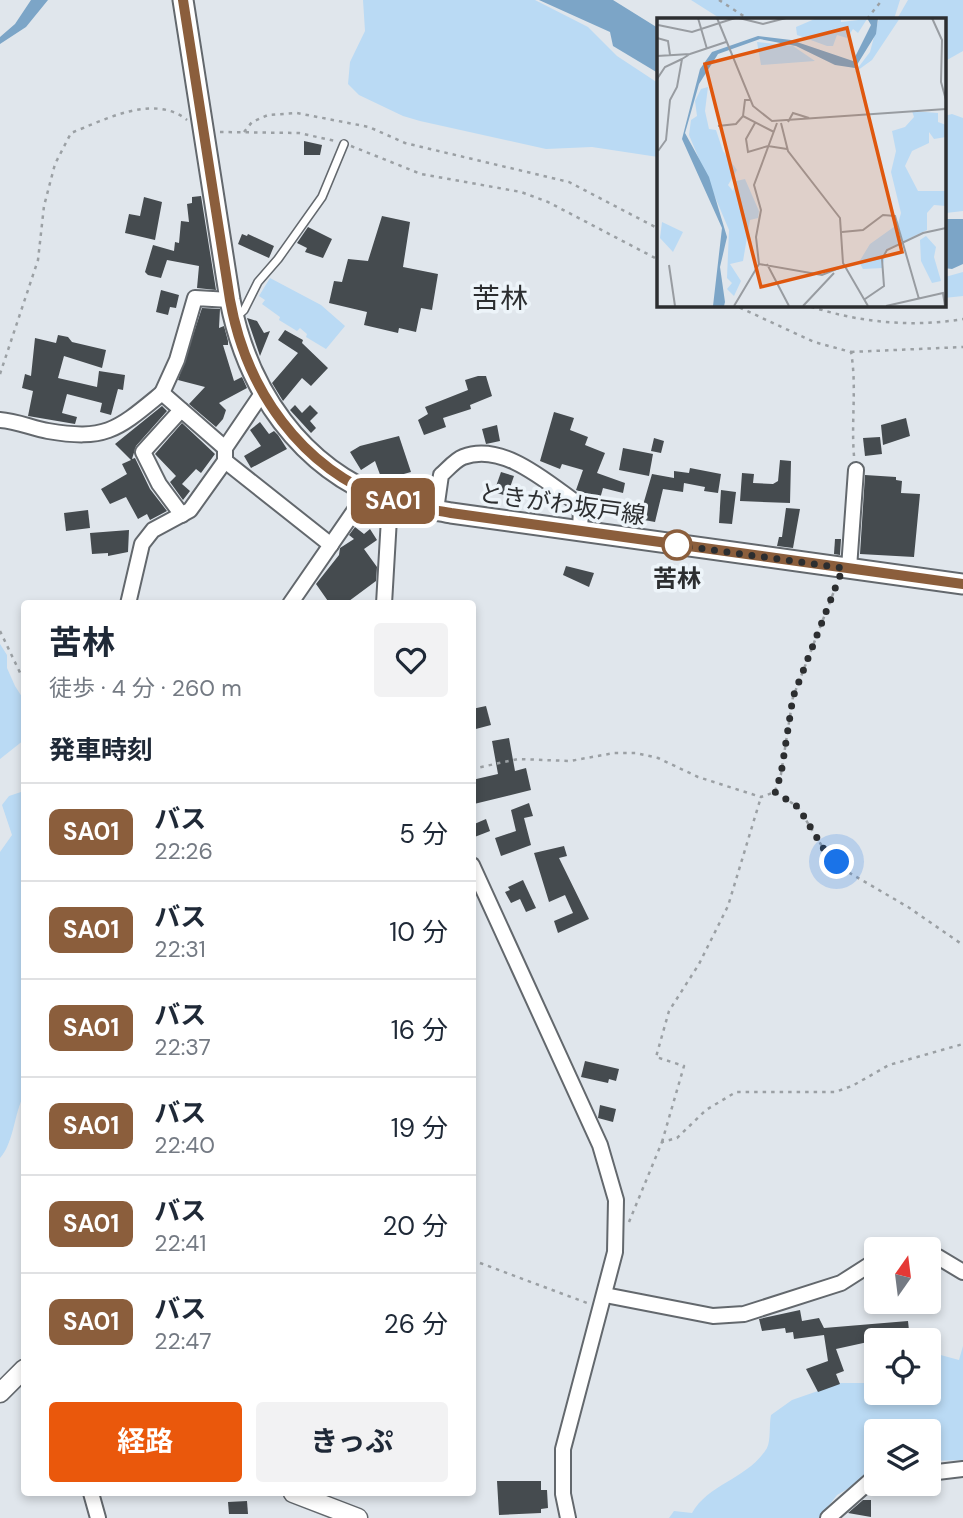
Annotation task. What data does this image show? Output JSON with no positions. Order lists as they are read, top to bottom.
{
  "streets": {
    "main road": ["ときがわ坂戸線"]
  },
  "districts": ["苦林"],
  "places": ["苦林"],
  "lines": ["bus line SA01"],
  "north": "top",
  "page": {
    "on_map": "SA01",
    "heading": [
      ["苦林", "徒歩 · 4 分 · 260 m"],
      "発車時刻"
    ],
    "list": [
      {
        "mark": "SA01",
        "name": "バス",
        "note": "22:26",
        "value": "5 分"
      },
      {
        "mark": "SA01",
        "name": "バス",
        "note": "22:31",
        "value": "10 分"
      },
      {
        "mark": "SA01",
        "name": "バス",
        "note": "22:37",
        "value": "16 分"
      },
      {
        "mark": "SA01",
        "name": "バス",
        "note": "22:40",
        "value": "19 分"
      },
      {
        "mark": "SA01",
        "name": "バス",
        "note": "22:41",
        "value": "20 分"
      },
      {
        "mark": "SA01",
        "name": "バス",
        "note": "22:47",
        "value": "26 分"
      }
    ],
    "buttons": ["経路", "きっぷ"]
  }
}
